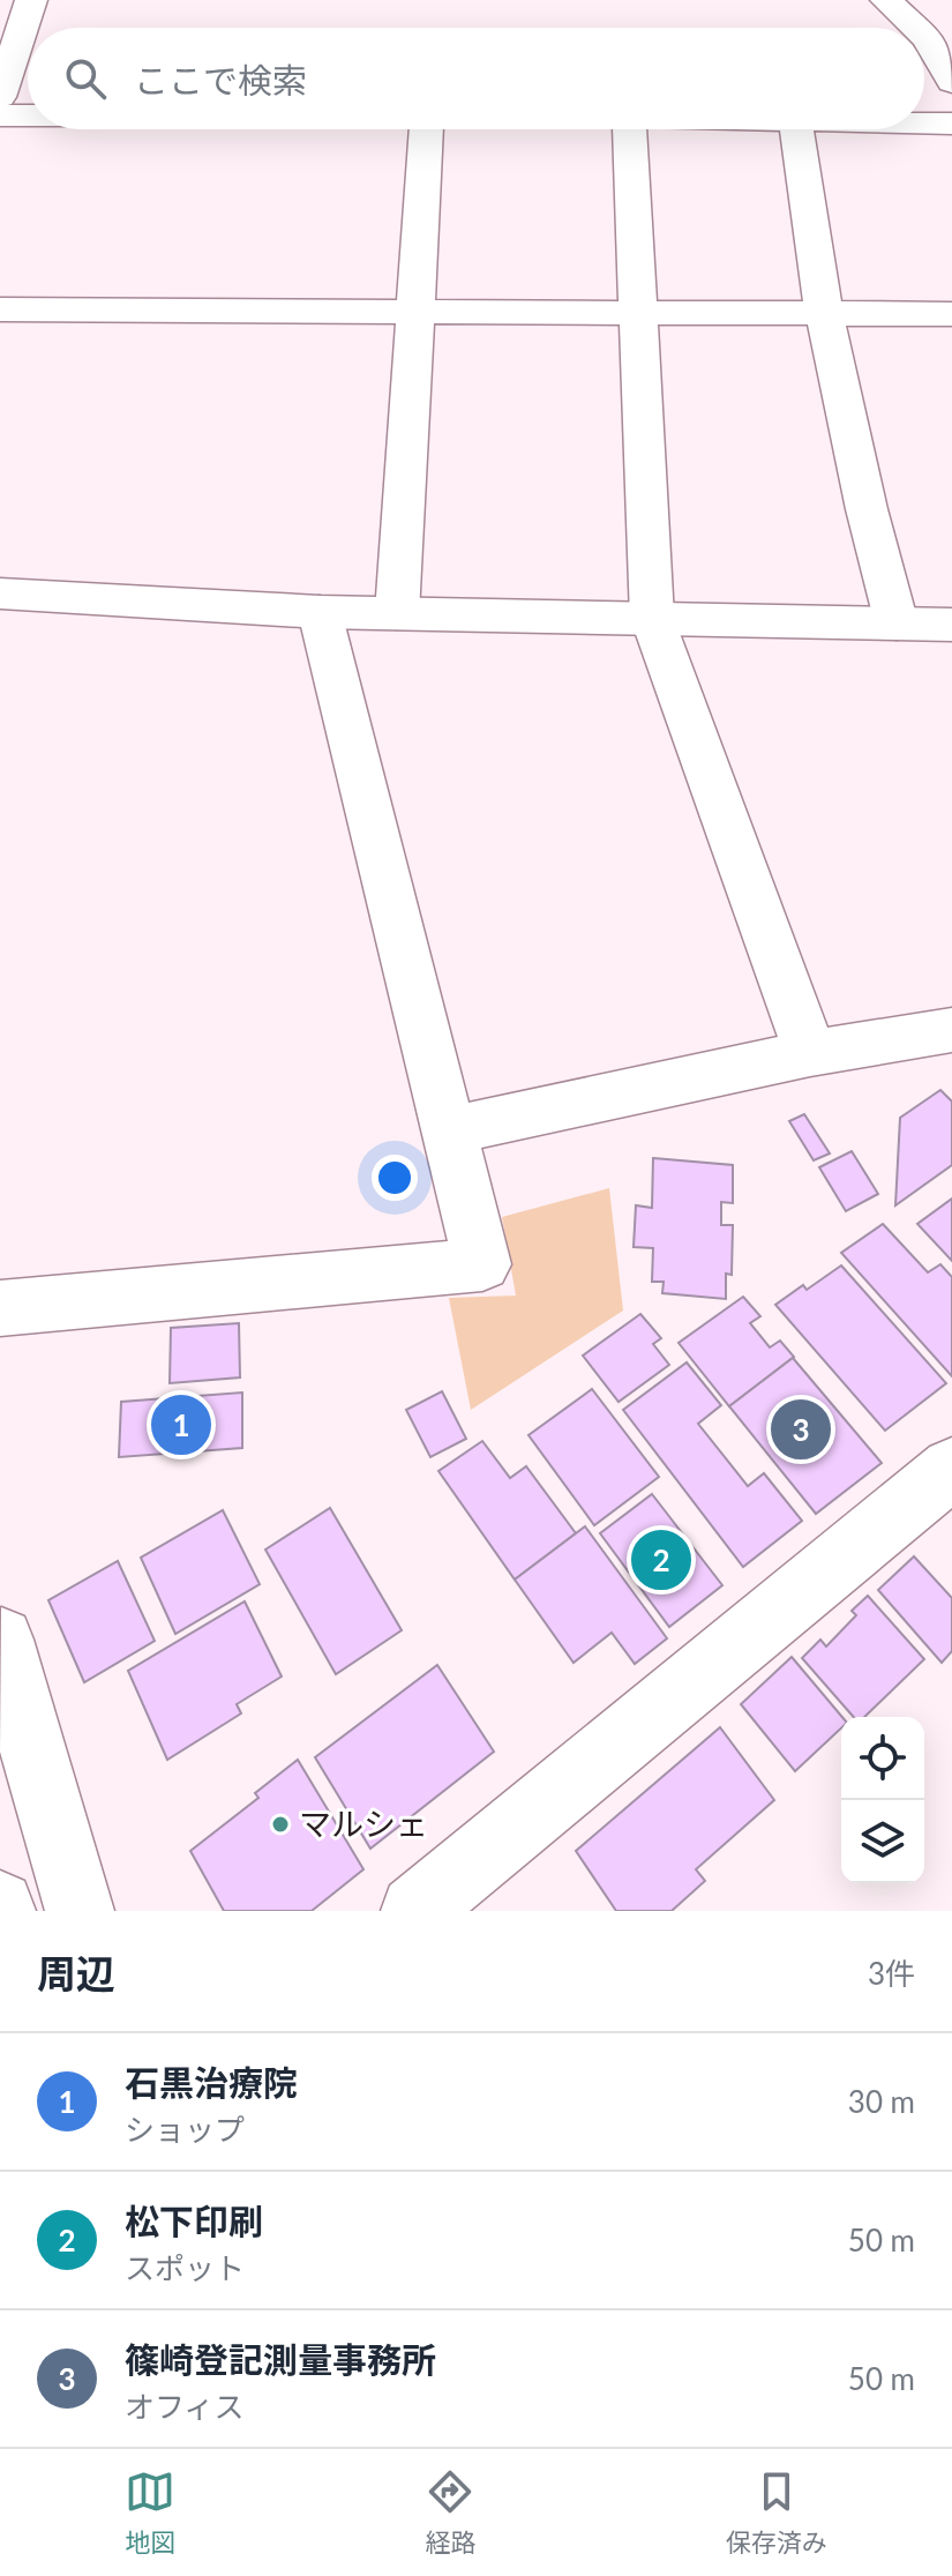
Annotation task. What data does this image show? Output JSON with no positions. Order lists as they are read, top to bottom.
{
  "places": ["マルシェ"],
  "page": {
    "search": "ここで検索",
    "pins": ["1", "3", "2"],
    "heading": ["周辺", "3件"],
    "list": [
      {
        "mark": "1",
        "name": "石黒治療院",
        "note": "ショップ",
        "value": "30 m"
      },
      {
        "mark": "2",
        "name": "松下印刷",
        "note": "スポット",
        "value": "50 m"
      },
      {
        "mark": "3",
        "name": "篠崎登記測量事務所",
        "note": "オフィス",
        "value": "50 m"
      }
    ],
    "nav": ["地図", "経路", "保存済み"]
  }
}
